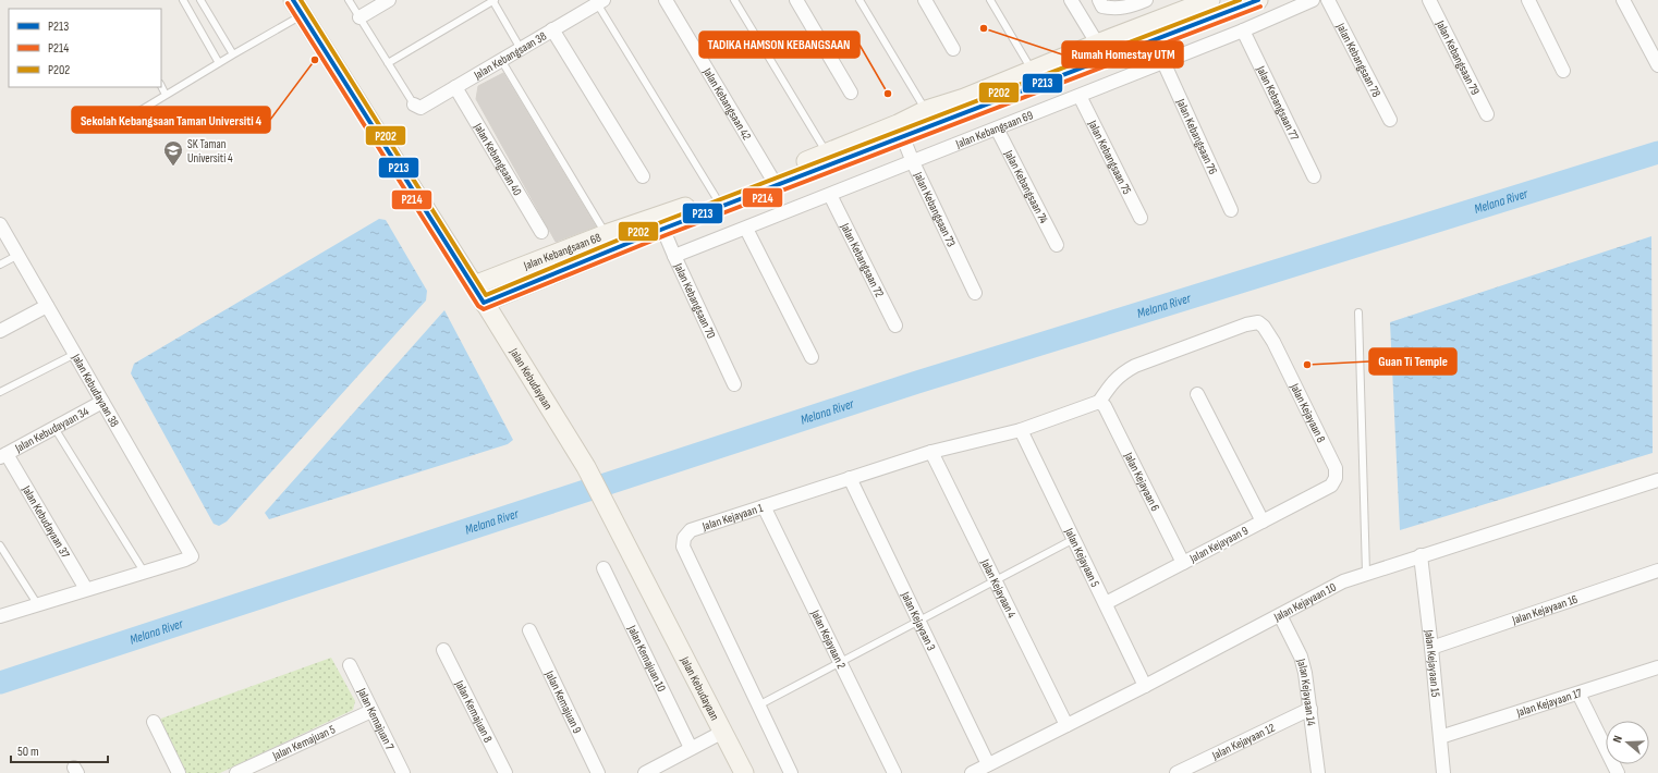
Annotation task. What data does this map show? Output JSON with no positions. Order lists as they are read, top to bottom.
{
  "streets": {
    "street": [
      "Jalan Kebangsaan 38",
      "Jalan Kebangsaan 79",
      "Jalan Kebangsaan 78",
      "Jalan Kebangsaan 77",
      "Jalan Kebangsaan 42",
      "Jalan Kebangsaan 69",
      "Jalan Kebangsaan 76",
      "Jalan Kebangsaan 75",
      "Jalan Kebangsaan 40",
      "Jalan Kebangsaan 74",
      "Jalan Kebangsaan 73",
      "Jalan Kebangsaan 68",
      "Jalan Kebangsaan 72",
      "Jalan Kebangsaan 70",
      "Jalan Kebudayaan",
      "Jalan Kebudayaan 38",
      "Jalan Kejayaan 8",
      "Jalan Kebudayaan 34",
      "Jalan Kejayaan 6",
      "Jalan Kejayaan 1",
      "Jalan Kebudayaan 37",
      "Jalan Kejayaan 9",
      "Jalan Kejayaan 5",
      "Jalan Kejayaan 4",
      "Jalan Kejayaan 10",
      "Jalan Kejayaan 16",
      "Jalan Kejayaan 3",
      "Jalan Kejayaan 2",
      "Jalan Kemajuan 10",
      "Jalan Kejayaan 15",
      "Jalan Kejayaan 14",
      "Jalan Kemajuan 9",
      "Jalan Kejayaan 17",
      "Jalan Kemajuan 8",
      "Jalan Kemajuan 7",
      "Jalan Kejayaan 12",
      "Jalan Kemajuan 5"
    ]
  },
  "crossings": [
    ["Jalan Kebangsaan 38", "Jalan Kebangsaan 40"],
    ["Jalan Kebangsaan 77", "Jalan Kebangsaan 69"],
    ["Jalan Kebangsaan 42", "Jalan Kebangsaan 68"],
    ["Jalan Kebangsaan 69", "Jalan Kebangsaan 76"],
    ["Jalan Kebangsaan 69", "Jalan Kebangsaan 75"],
    ["Jalan Kebangsaan 69", "Jalan Kebangsaan 74"],
    ["Jalan Kebangsaan 69", "Jalan Kebangsaan 73"],
    ["Jalan Kebangsaan 69", "Jalan Kebangsaan 72"],
    ["Jalan Kebangsaan 69", "Jalan Kebangsaan 70"],
    ["Jalan Kebangsaan 73", "Jalan Kebangsaan 68"],
    ["Jalan Kebangsaan 68", "Jalan Kebangsaan 70"],
    ["Jalan Kebangsaan 68", "Jalan Kebudayaan"],
    ["Jalan Kebudayaan 38", "Jalan Kebudayaan 34"],
    ["Jalan Kejayaan 8", "Jalan Kejayaan 6"],
    ["Jalan Kejayaan 8", "Jalan Kejayaan 9"],
    ["Jalan Kebudayaan 34", "Jalan Kebudayaan 37"],
    ["Jalan Kejayaan 6", "Jalan Kejayaan 9"],
    ["Jalan Kejayaan 1", "Jalan Kejayaan 5"],
    ["Jalan Kejayaan 1", "Jalan Kejayaan 4"],
    ["Jalan Kejayaan 1", "Jalan Kejayaan 3"],
    ["Jalan Kejayaan 1", "Jalan Kejayaan 2"],
    ["Jalan Kejayaan 9", "Jalan Kejayaan 5"],
    ["Jalan Kejayaan 5", "Jalan Kejayaan 10"],
    ["Jalan Kejayaan 4", "Jalan Kejayaan 10"],
    ["Jalan Kejayaan 10", "Jalan Kejayaan 3"],
    ["Jalan Kejayaan 10", "Jalan Kejayaan 15"],
    ["Jalan Kejayaan 10", "Jalan Kejayaan 14"],
    ["Jalan Kejayaan 16", "Jalan Kejayaan 15"],
    ["Jalan Kejayaan 15", "Jalan Kejayaan 17"],
    ["Jalan Kejayaan 14", "Jalan Kejayaan 12"],
    ["Jalan Kemajuan 7", "Jalan Kemajuan 5"]
  ],
  "water": ["Melana River"],
  "places": {
    "other": [
      "Rumah Homestay UTM",
      "Sekolah Kebangsaan Taman Universiti 4",
      "TADIKA HAMSON KEBANGSAAN",
      "Guan Ti Temple"
    ],
    "school or university": ["SK Taman Universiti 4"]
  },
  "lines": ["transit line P213", "transit line P202", "transit line P214"],
  "legend": ["P213", "P214", "P202"],
  "scale_bar": "50 m",
  "north": "left"
}
